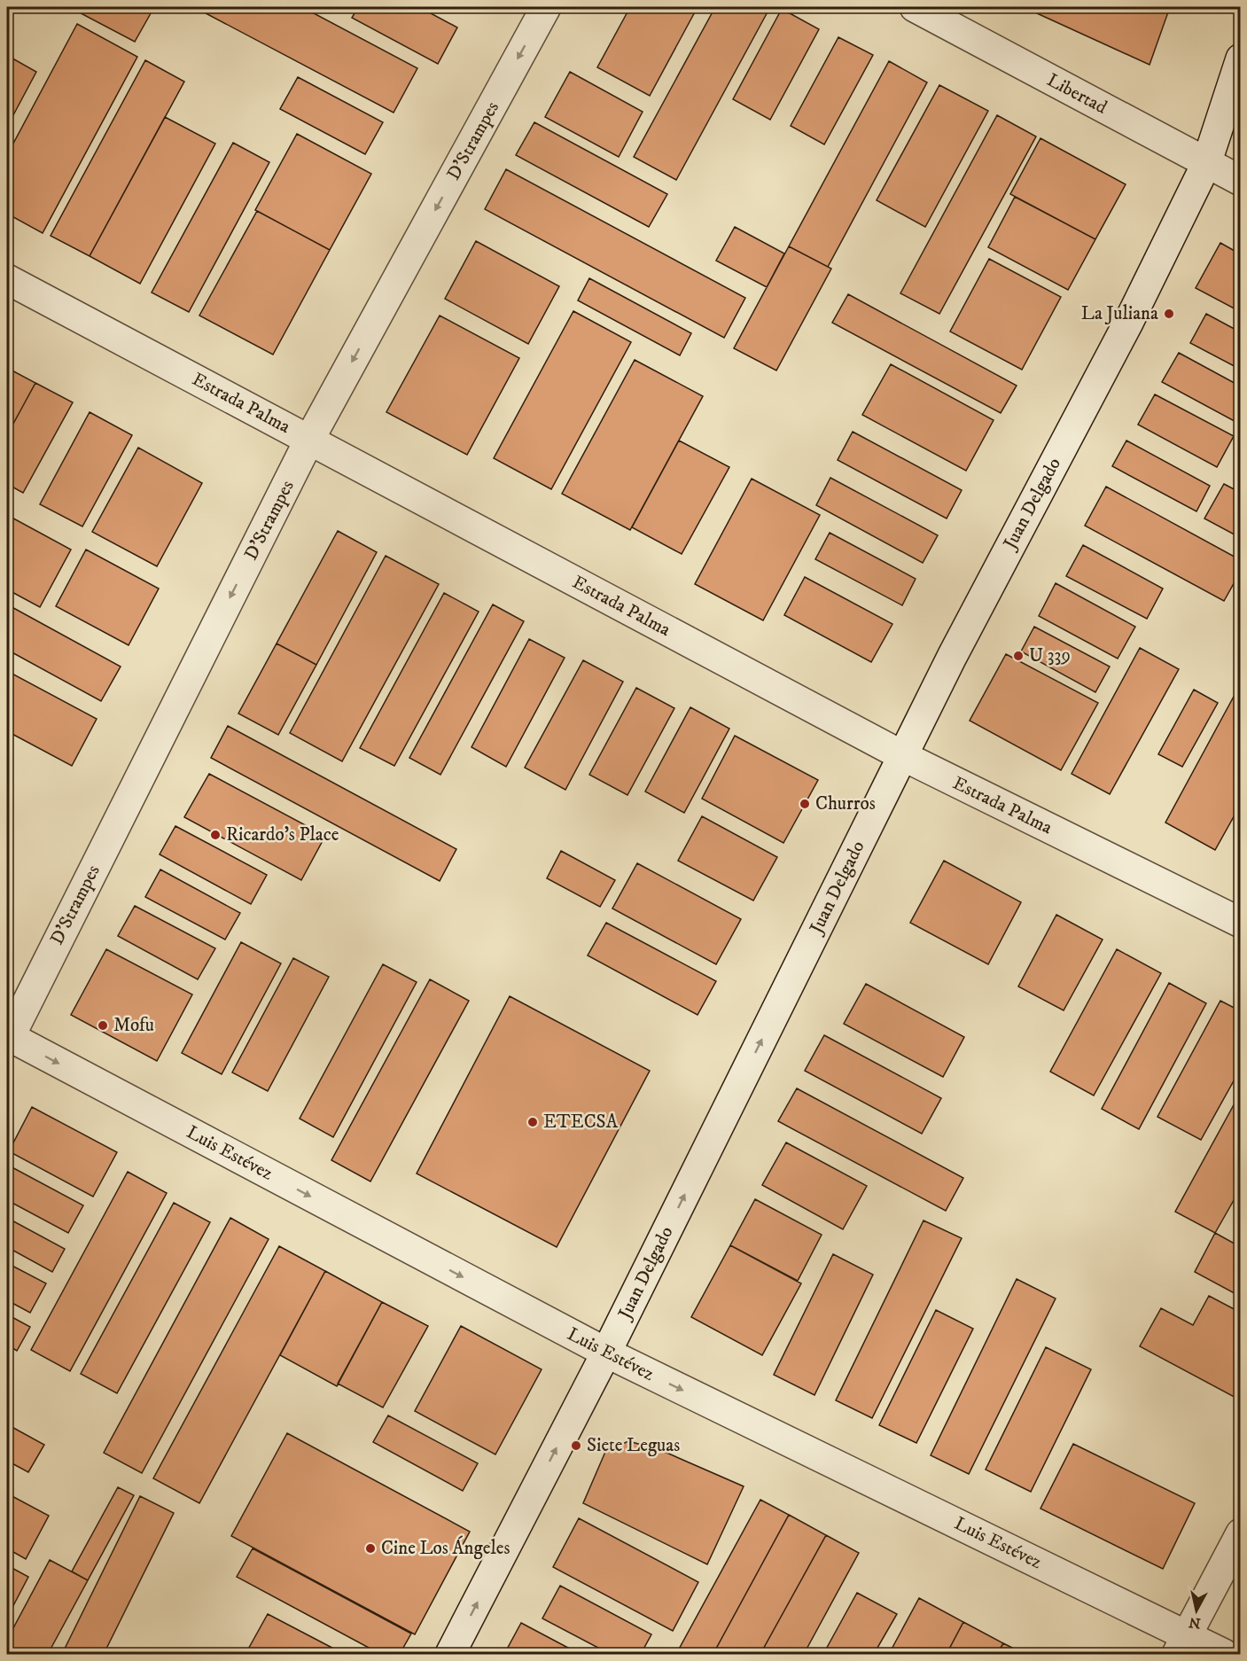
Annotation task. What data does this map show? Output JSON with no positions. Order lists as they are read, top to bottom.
{
  "streets": {
    "street": [
      "Libertad",
      "D'Strampes",
      "Estrada Palma",
      "Juan Delgado",
      "Luis Estévez"
    ]
  },
  "crossings": [
    ["Libertad", "Juan Delgado"],
    ["D'Strampes", "Estrada Palma"],
    ["D'Strampes", "Luis Estévez"],
    ["Estrada Palma", "Juan Delgado"],
    ["Juan Delgado", "Luis Estévez"]
  ],
  "one_way": ["D'Strampes", "Juan Delgado", "Luis Estévez"],
  "places": [
    "La Juliana",
    "U 339",
    "Churros",
    "Ricardo's Place",
    "Mofu",
    "ETECSA",
    "Siete Leguas",
    "Cine Los Ángeles"
  ],
  "north": "bottom"
}
